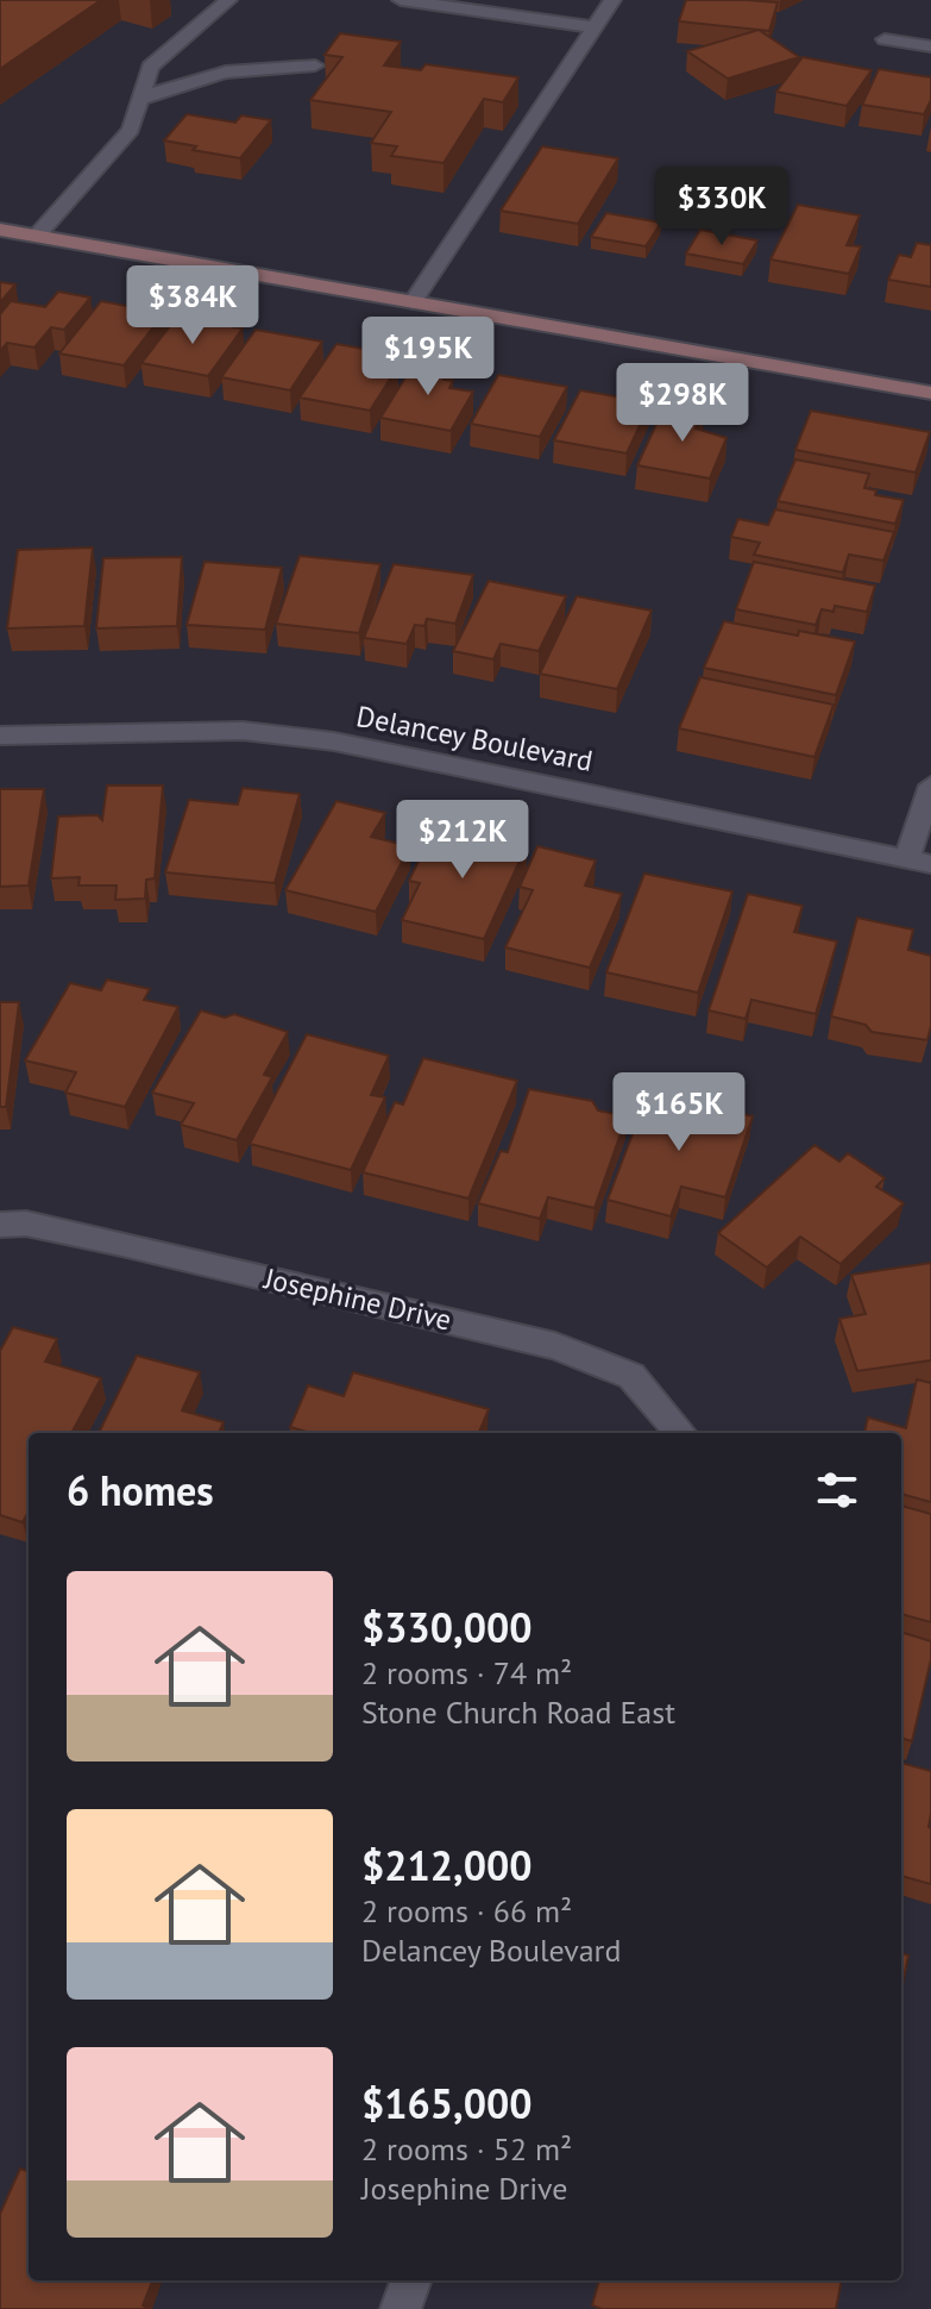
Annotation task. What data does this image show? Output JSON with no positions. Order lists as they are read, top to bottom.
{
  "streets": {
    "street": ["Delancey Boulevard", "Josephine Drive"]
  },
  "page": {
    "price": [
      "$330K",
      "$384K",
      "$195K",
      "$298K",
      "$212K",
      "$165K"
    ],
    "heading": "6 homes",
    "list": [
      {
        "name": "$330,000",
        "note": "2 rooms · 74 m² · Stone Church Road East"
      },
      {
        "name": "$212,000",
        "note": "2 rooms · 66 m² · Delancey Boulevard"
      },
      {
        "name": "$165,000",
        "note": "2 rooms · 52 m² · Josephine Drive"
      }
    ]
  }
}
